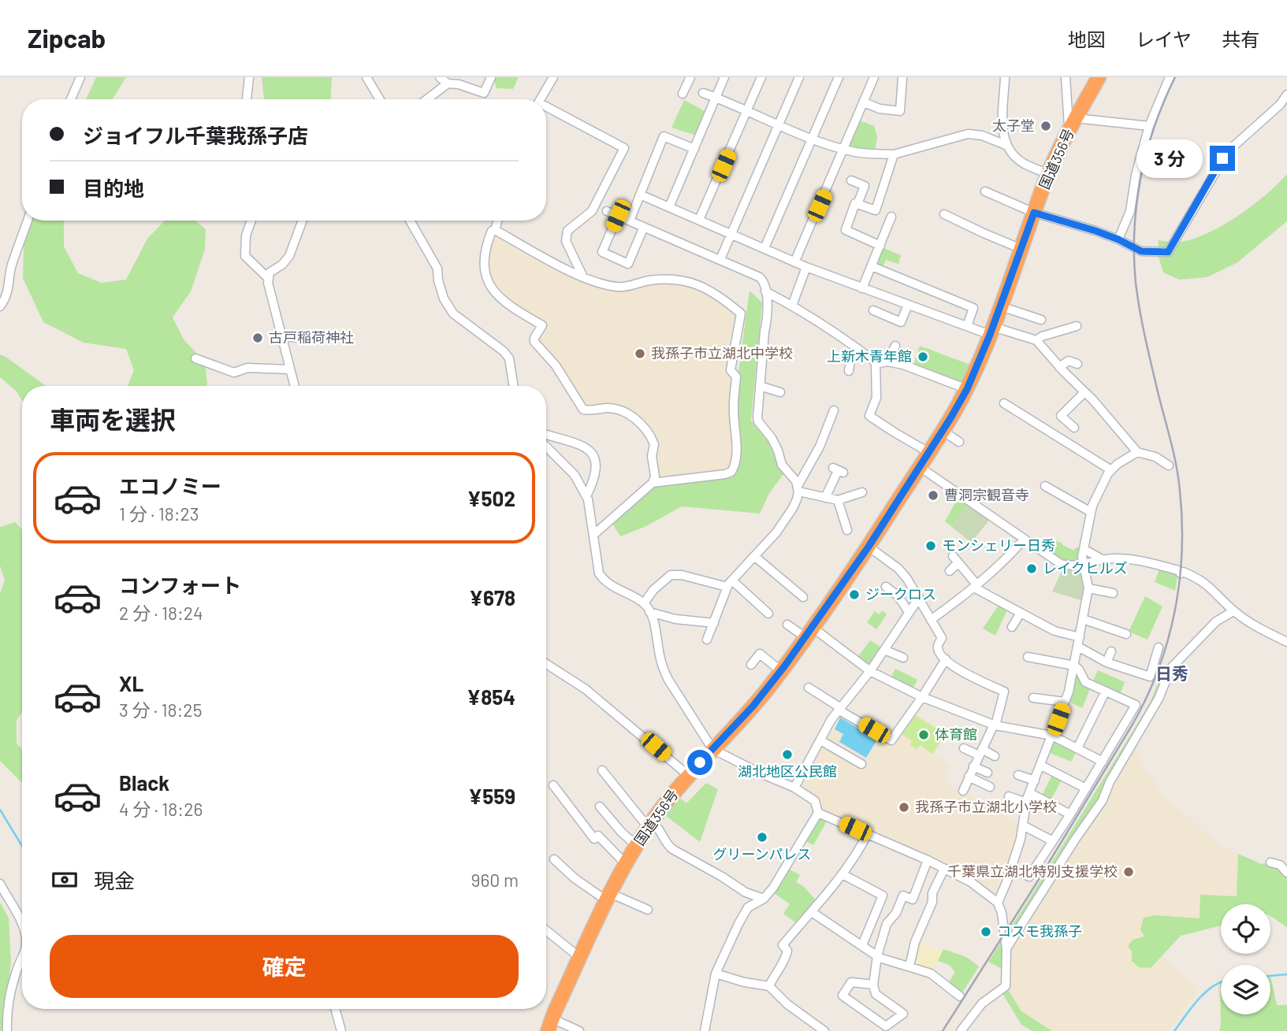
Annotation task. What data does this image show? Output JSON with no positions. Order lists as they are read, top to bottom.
{
  "streets": {
    "highway": ["国道356号"]
  },
  "districts": ["日秀"],
  "places": [
    "太子堂",
    "古戸稲荷神社",
    "我孫子市立湖北中学校",
    "上新木青年館",
    "曹洞宗観音寺",
    "モンシェリー日秀",
    "レイクヒルズ",
    "ジークロス",
    "体育館",
    "湖北地区公民館",
    "我孫子市立湖北小学校",
    "グリーンパレス",
    "千葉県立湖北特別支援学校",
    "コスモ我孫子"
  ],
  "page": {
    "header": "Zipcab",
    "nav": ["地図", "レイヤ", "共有"],
    "banner": ["ジョイフル千葉我孫子店", "目的地"],
    "bubble": "3 分",
    "heading": "車両を選択",
    "list": [
      {
        "name": "エコノミー",
        "note": "1 分 · 18:23",
        "value": "¥502"
      },
      {
        "name": "コンフォート",
        "note": "2 分 · 18:24",
        "value": "¥678"
      },
      {
        "name": "XL",
        "note": "3 分 · 18:25",
        "value": "¥854"
      },
      {
        "name": "Black",
        "note": "4 分 · 18:26",
        "value": "¥559"
      }
    ],
    "pay": ["現金", "960 m"],
    "buttons": "確定"
  }
}
